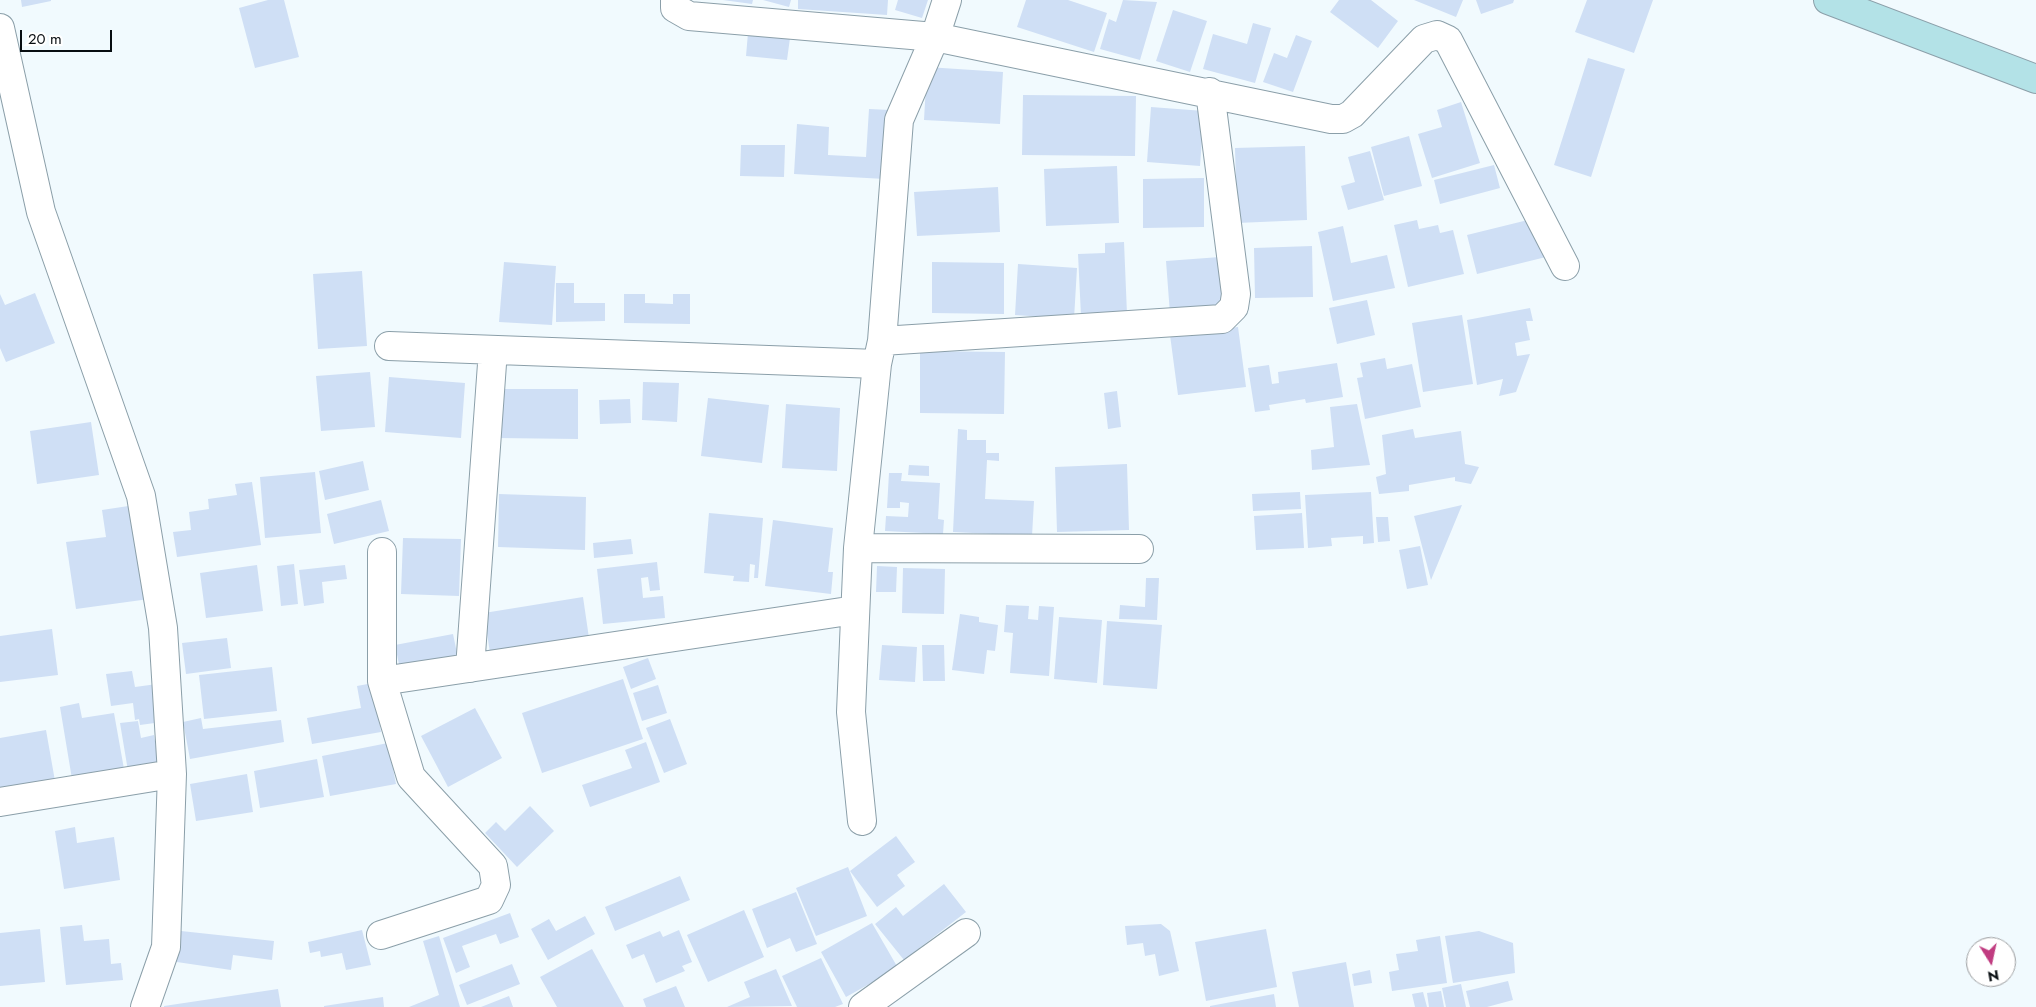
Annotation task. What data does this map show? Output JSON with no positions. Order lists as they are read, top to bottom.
{
  "scale_bar": "20 m",
  "north": "bottom"
}
